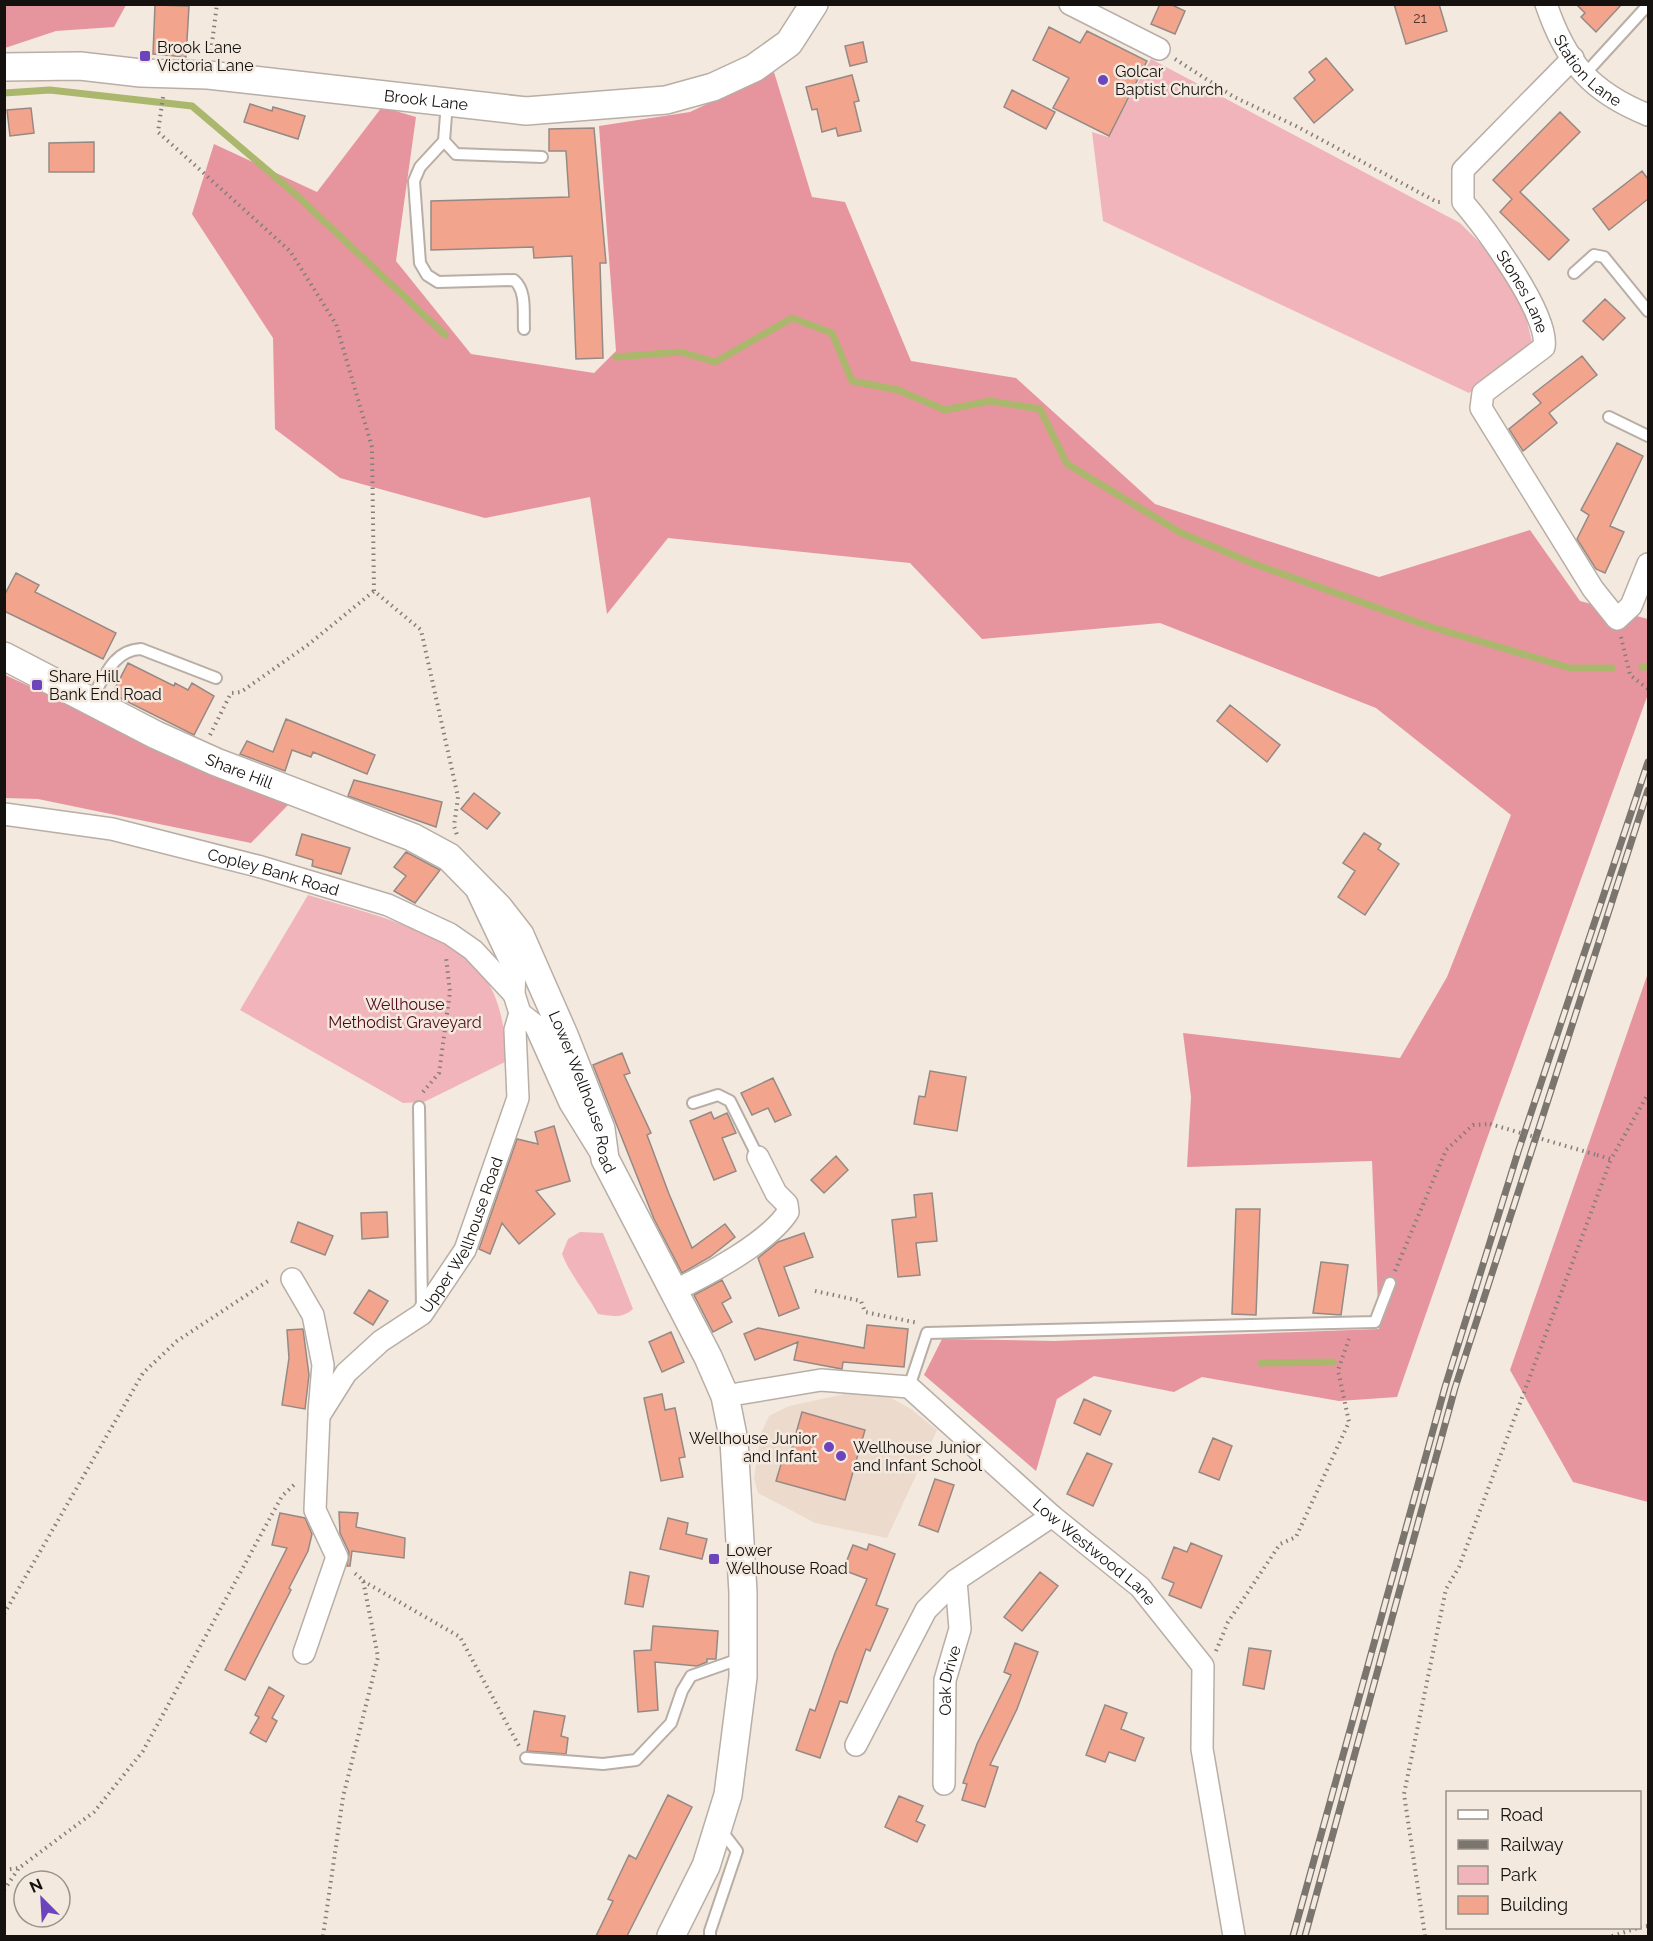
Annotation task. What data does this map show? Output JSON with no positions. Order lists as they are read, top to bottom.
{
  "streets": {
    "street": [
      "Station Lane",
      "Brook Lane",
      "Stones Lane",
      "Share Hill",
      "Copley Bank Road",
      "Lower Wellhouse Road",
      "Upper Wellhouse Road",
      "Low Westwood Lane",
      "Oak Drive"
    ]
  },
  "crossings": [
    ["Share Hill", "Lower Wellhouse Road"],
    ["Copley Bank Road", "Lower Wellhouse Road"],
    ["Copley Bank Road", "Upper Wellhouse Road"]
  ],
  "parks": ["Wellhouse Methodist Graveyard"],
  "places": {
    "transit": ["Brook Lane Victoria Lane", "Share Hill Bank End Road", "Lower Wellhouse Road"],
    "other": ["Golcar Baptist Church", "Wellhouse Junior and Infant", "Wellhouse Junior and Infant School"]
  },
  "house_numbers": ["21"],
  "legend": [
    "Road",
    "Railway",
    "Park",
    "Building"
  ],
  "north": "top left"
}
